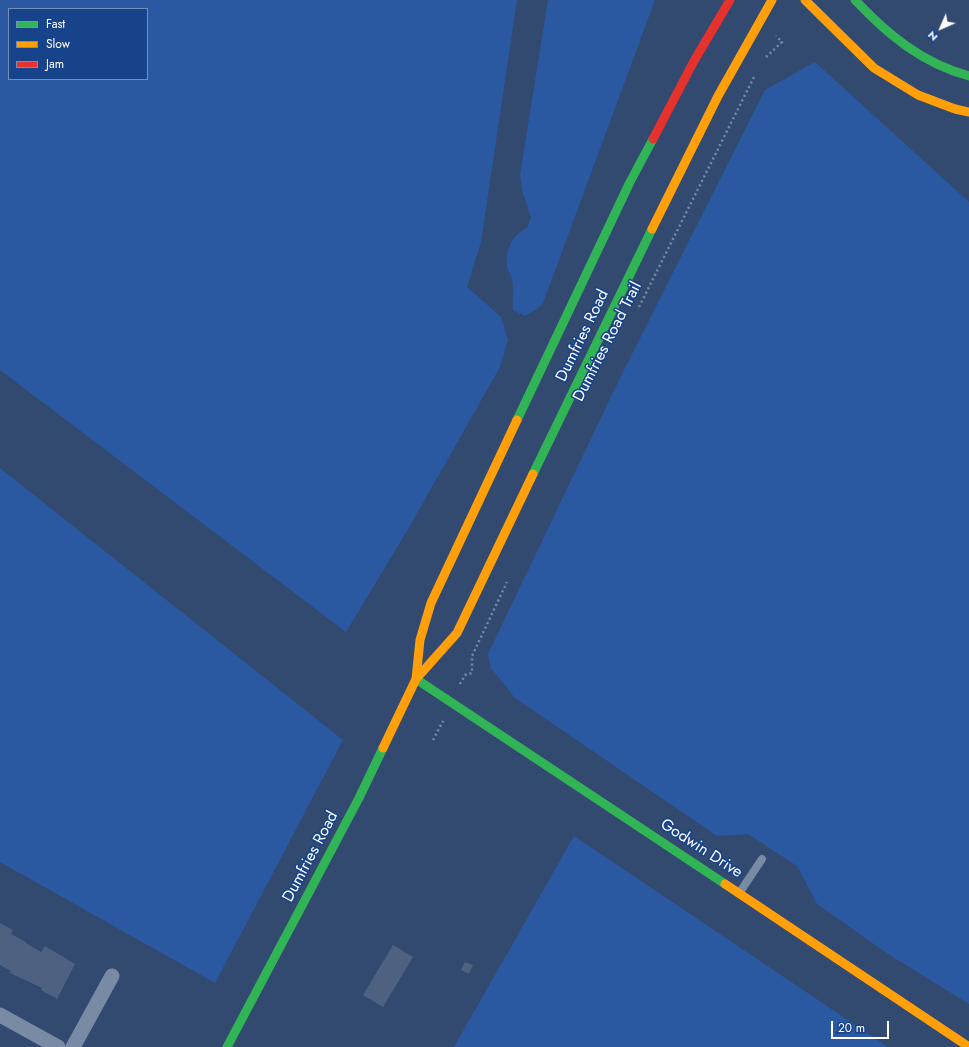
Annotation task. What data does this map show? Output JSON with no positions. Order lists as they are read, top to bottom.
{
  "streets": {
    "main road": ["Dumfries Road", "Godwin Drive"],
    "path": ["Dumfries Road Trail"]
  },
  "crossings": [
    ["Dumfries Road", "Godwin Drive"]
  ],
  "legend": ["Fast", "Slow", "Jam"],
  "scale_bar": "20 m",
  "north": "bottom left"
}
